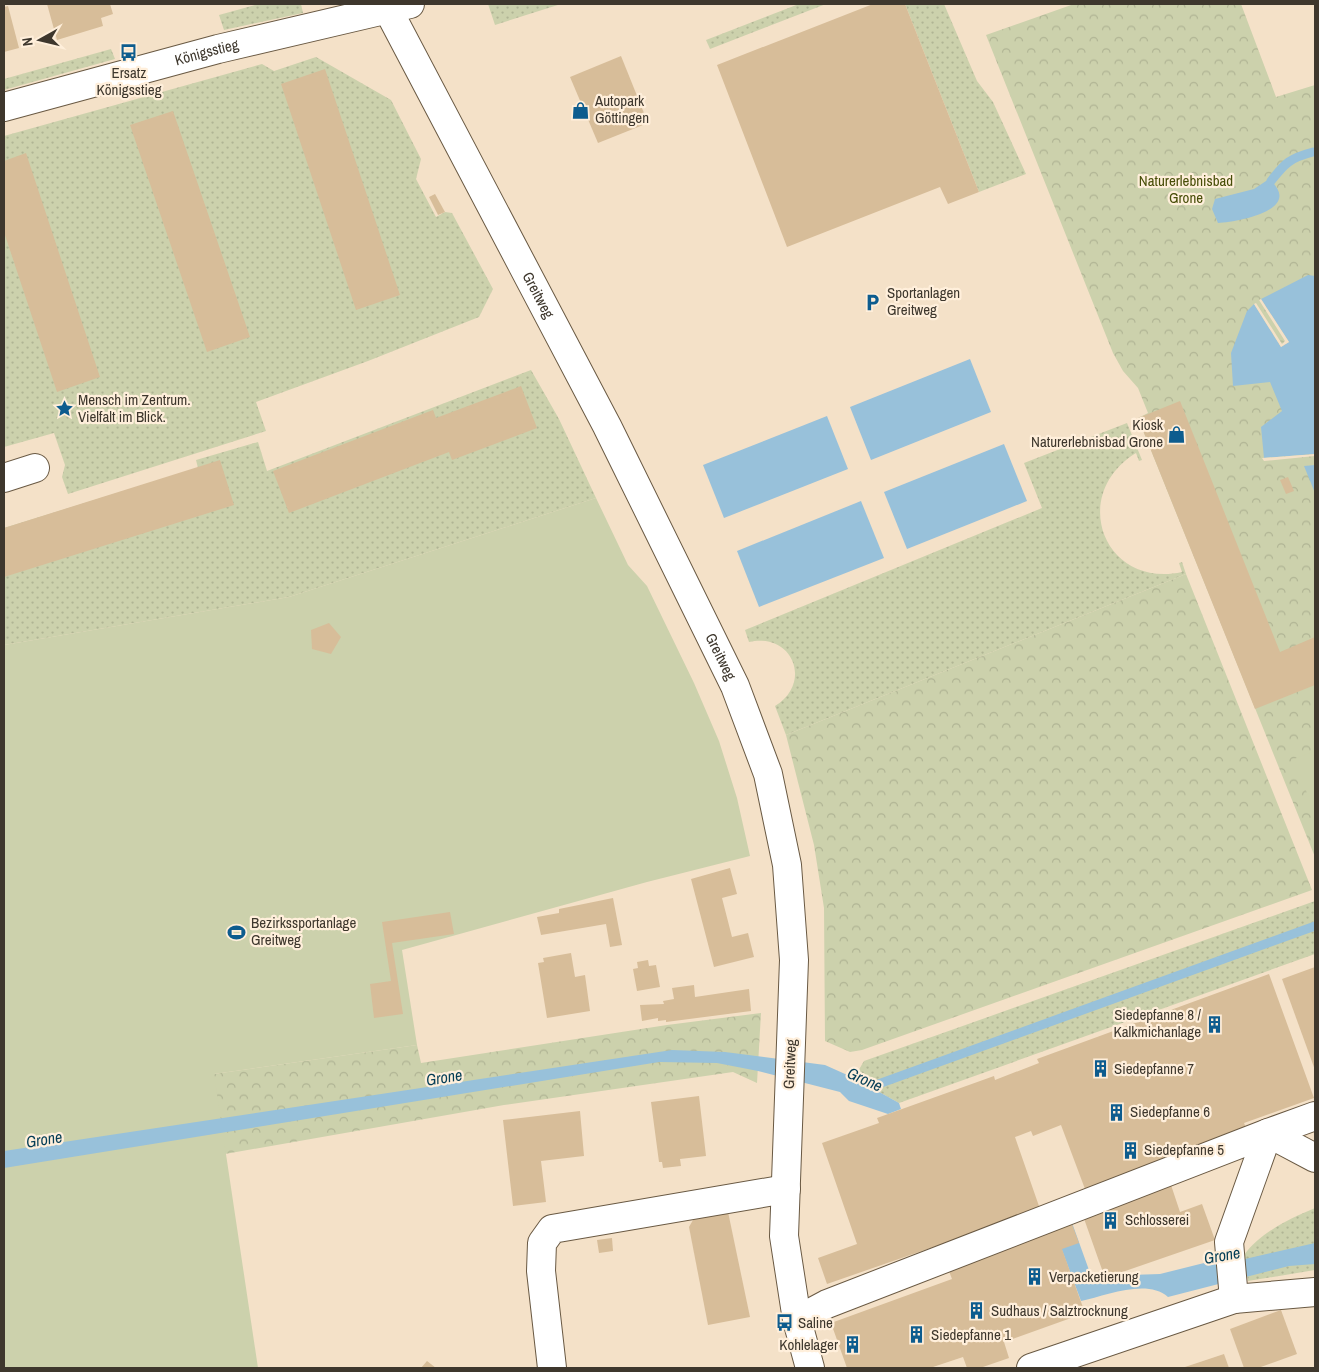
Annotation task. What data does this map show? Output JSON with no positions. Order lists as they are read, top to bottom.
{
  "streets": {
    "street": ["Königsstieg", "Greitweg"]
  },
  "crossings": [
    ["Königsstieg", "Greitweg"]
  ],
  "water": ["Grone"],
  "parks": ["Naturerlebnisbad Grone"],
  "places": {
    "bus stop": ["Ersatz Königsstieg", "Saline"],
    "shop": ["Autopark Göttingen", "Kiosk Naturerlebnisbad Grone"],
    "parking": ["Sportanlagen Greitweg"],
    "place": ["Mensch im Zentrum. Vielfalt im Blick."],
    "sports": ["Bezirkssportanlage Greitweg"],
    "building": [
      "Siedepfanne 8 / Kalkmichanlage",
      "Siedepfanne 7",
      "Siedepfanne 6",
      "Siedepfanne 5",
      "Schlosserei",
      "Verpacketierung",
      "Sudhaus / Salztrocknung",
      "Siedepfanne 1",
      "Kohlelager"
    ]
  },
  "north": "left"
}
